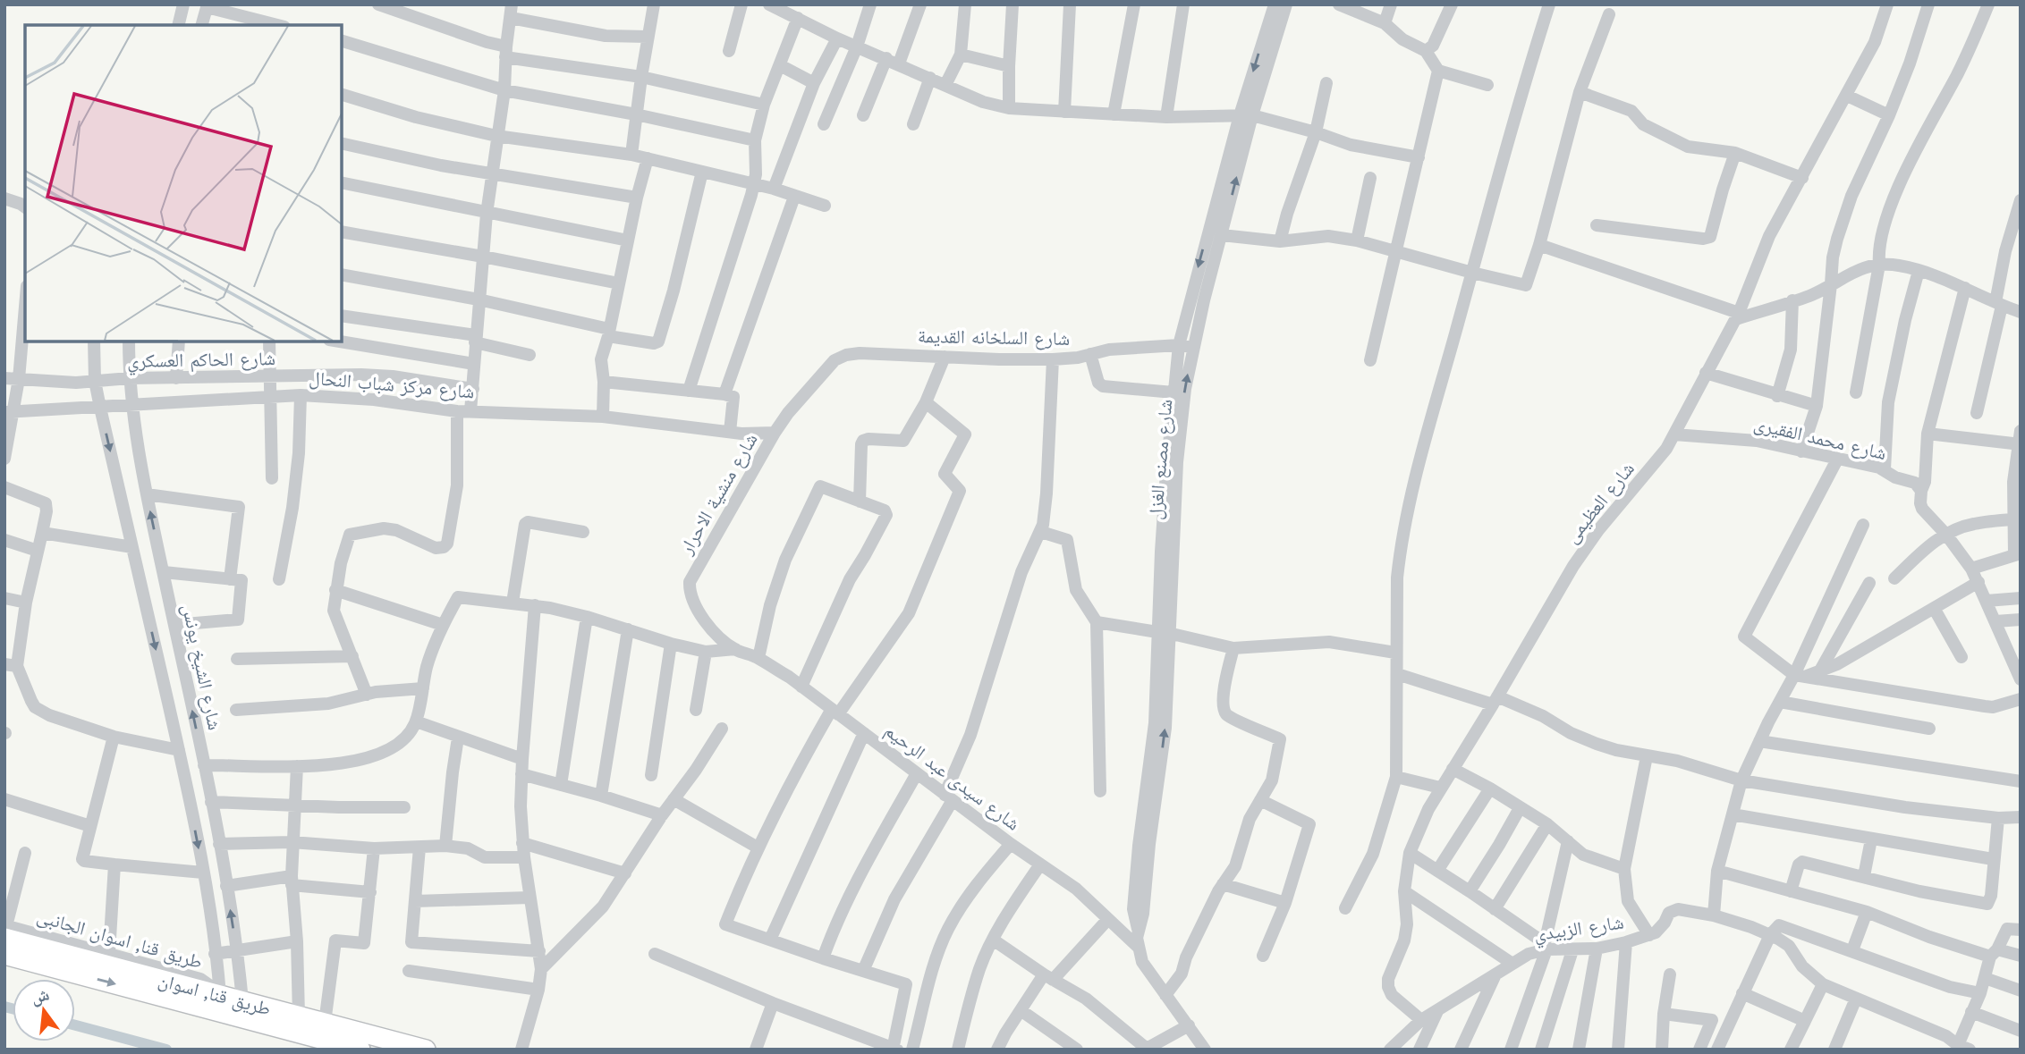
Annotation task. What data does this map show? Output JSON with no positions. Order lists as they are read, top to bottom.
{
  "streets": {
    "highway": ["طريق قنا, اسوان"],
    "street": [
      "شارع السلخانه القديمة",
      "شارع الحاكم العسكري",
      "شارع مركز شباب النحال",
      "شارع محمد الفقيرى",
      "شارع مصنع الغزل",
      "شارع منشية الاحرار",
      "شارع العظيمى",
      "شارع الشيخ يونس",
      "شارع سيدى عبد الرحيم",
      "شارع الزبيدي",
      "طريق قنا, اسوان الجانبى"
    ]
  },
  "crossings": [
    ["شارع السلخانه القديمة", "شارع مصنع الغزل"],
    ["شارع السلخانه القديمة", "شارع منشية الاحرار"],
    ["شارع الحاكم العسكري", "شارع الشيخ يونس"],
    ["شارع مركز شباب النحال", "شارع منشية الاحرار"],
    ["شارع مركز شباب النحال", "شارع الشيخ يونس"],
    ["شارع محمد الفقيرى", "شارع العظيمى"],
    ["شارع مصنع الغزل", "شارع سيدى عبد الرحيم"],
    ["شارع منشية الاحرار", "شارع سيدى عبد الرحيم"],
    ["شارع العظيمى", "شارع الزبيدي"],
    ["شارع الشيخ يونس", "طريق قنا, اسوان"],
    ["طريق قنا, اسوان الجانبى", "طريق قنا, اسوان"]
  ],
  "north": "top"
}
